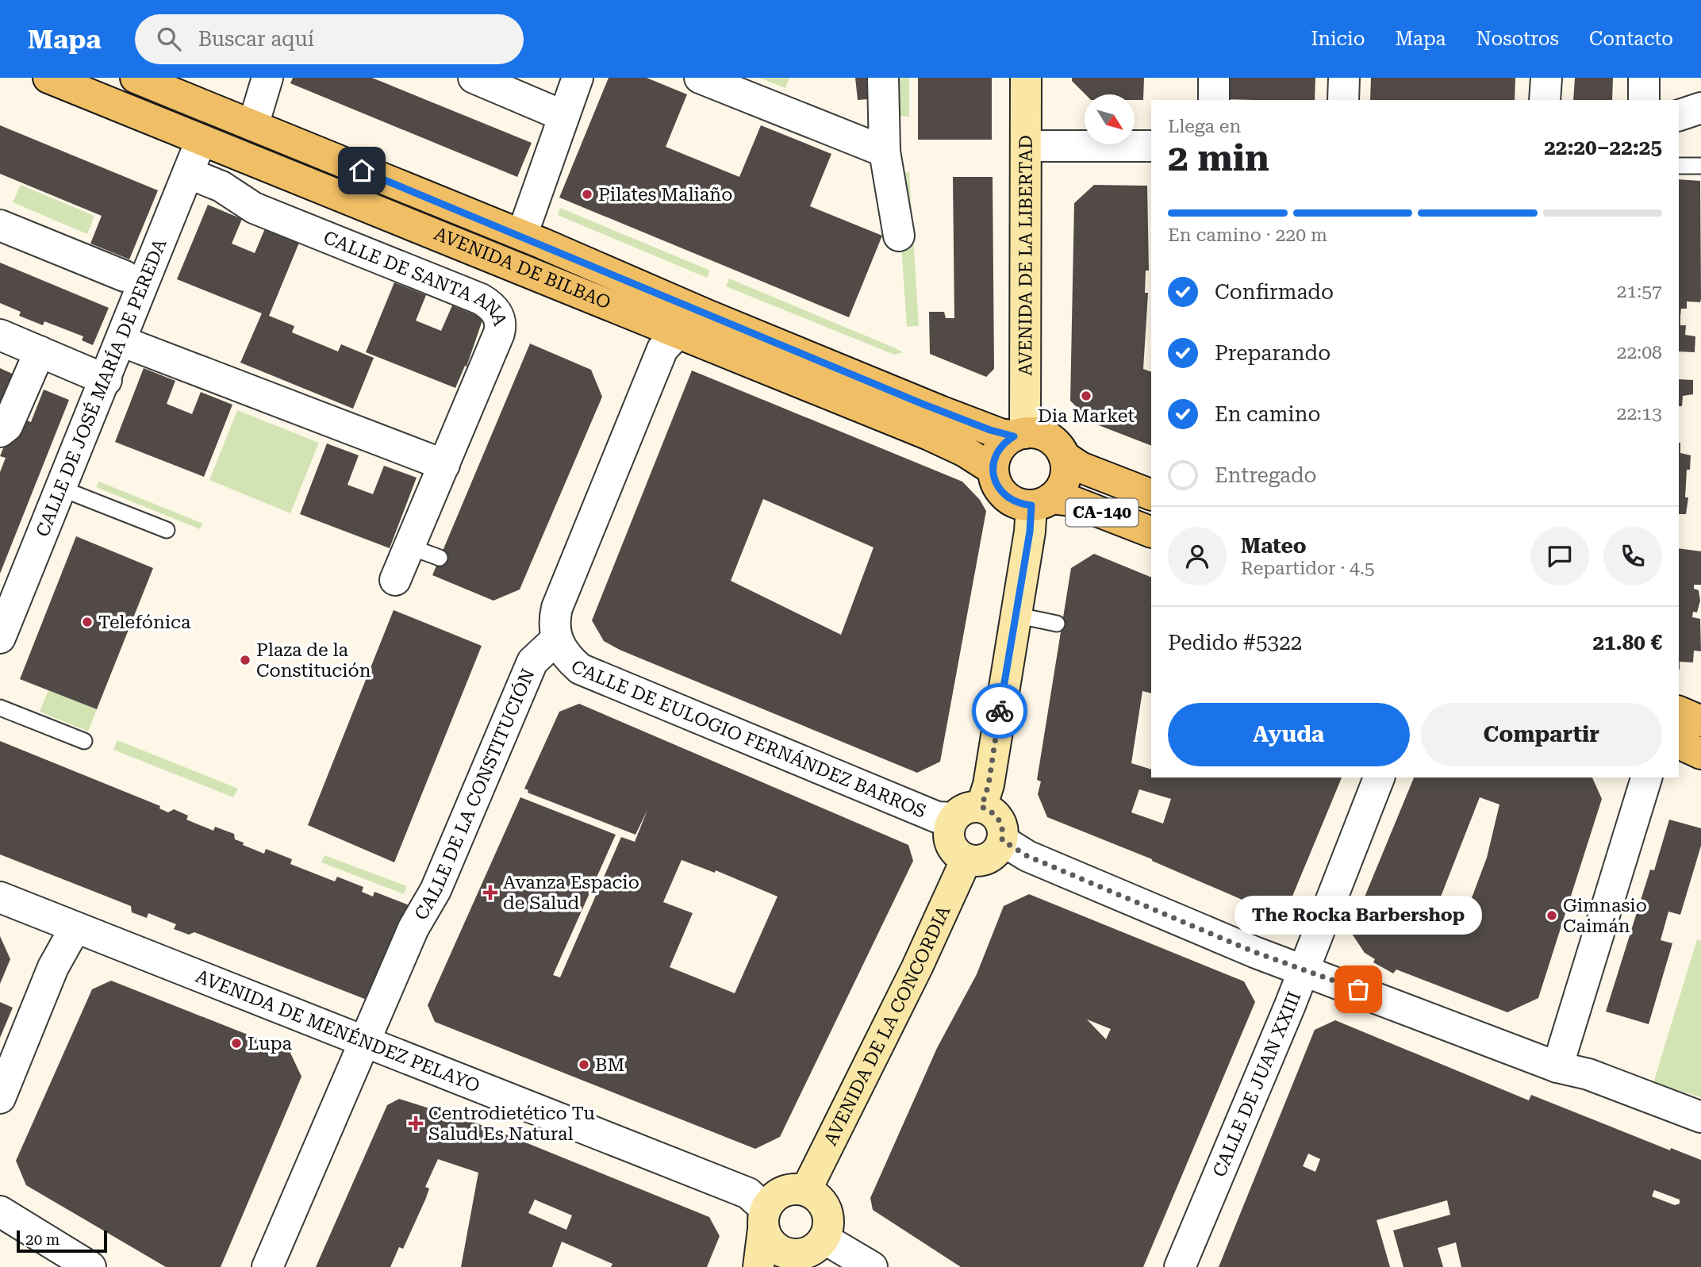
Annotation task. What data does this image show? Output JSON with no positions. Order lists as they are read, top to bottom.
{
  "streets": {
    "main road": ["AVENIDA DE BILBAO", "CA-140"],
    "street": [
      "AVENIDA DE LA LIBERTAD",
      "CALLE DE SANTA ANA",
      "CALLE DE JOSÉ MARÍA DE PEREDA",
      "CALLE DE EULOGIO FERNÁNDEZ BARROS",
      "CALLE DE LA CONSTITUCIÓN",
      "AVENIDA DE LA CONCORDIA",
      "AVENIDA DE MENÉNDEZ PELAYO",
      "CALLE DE JUAN XXIII"
    ]
  },
  "crossings": [
    ["AVENIDA DE LA LIBERTAD", "AVENIDA DE BILBAO"],
    ["AVENIDA DE LA LIBERTAD", "CA-140"],
    ["AVENIDA DE BILBAO", "CALLE DE JOSÉ MARÍA DE PEREDA"],
    ["AVENIDA DE BILBAO", "CA-140"],
    ["CALLE DE SANTA ANA", "CALLE DE JOSÉ MARÍA DE PEREDA"],
    ["CALLE DE EULOGIO FERNÁNDEZ BARROS", "CALLE DE LA CONSTITUCIÓN"],
    ["CALLE DE EULOGIO FERNÁNDEZ BARROS", "AVENIDA DE LA CONCORDIA"],
    ["CALLE DE LA CONSTITUCIÓN", "AVENIDA DE MENÉNDEZ PELAYO"],
    ["AVENIDA DE LA CONCORDIA", "AVENIDA DE MENÉNDEZ PELAYO"]
  ],
  "places": {
    "other": [
      "Pilates Maliaño",
      "Dia Market",
      "Telefónica",
      "Plaza de la Constitución",
      "Gimnasio Caimán",
      "The Rocka Barbershop",
      "Lupa",
      "BM"
    ],
    "health": ["Avanza Espacio de Salud", "Centrodietético Tu Salud Es Natural"]
  },
  "scale_bar": "20 m",
  "north": "bottom right",
  "page": {
    "header": "Mapa",
    "search": "Buscar aquí",
    "nav": [
      "Inicio",
      "Mapa",
      "Nosotros",
      "Contacto"
    ],
    "heading": ["2 min", "Llega en", "22:20–22:25"],
    "panel": [
      "Mateo",
      "Repartidor · 4.5",
      "Pedido #5322",
      "21.80 €"
    ],
    "bar": "En camino · 220 m",
    "list": [
      ["Confirmado", "21:57"],
      ["Preparando", "22:08"],
      ["En camino", "22:13"],
      "Entregado"
    ],
    "buttons": ["Ayuda", "Compartir"],
    "bubble": "The Rocka Barbershop",
    "scale": "20 m"
  }
}
